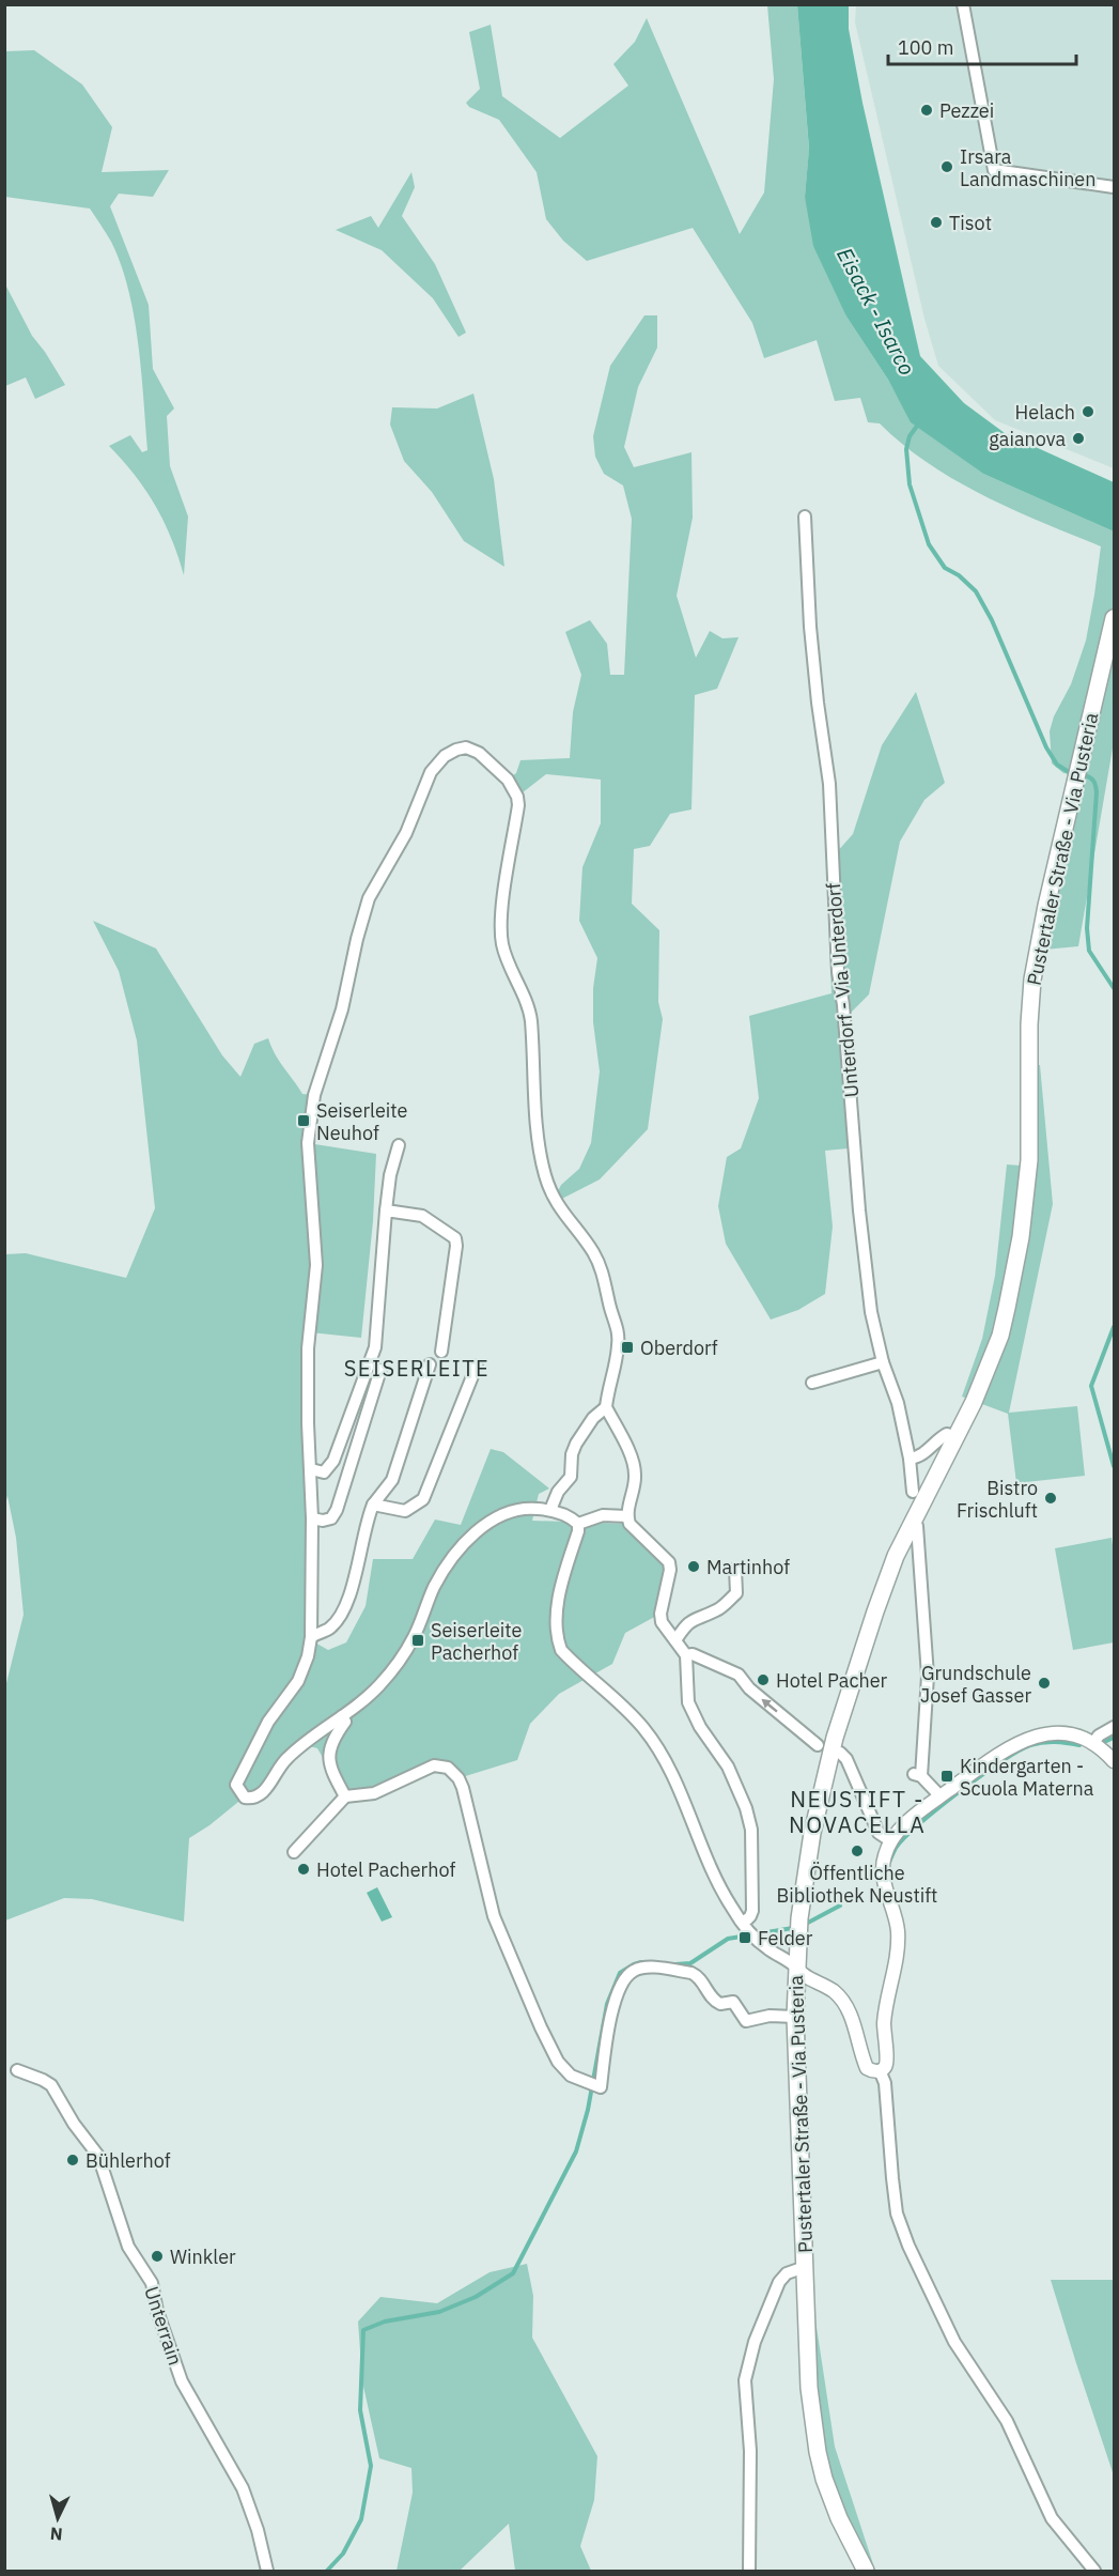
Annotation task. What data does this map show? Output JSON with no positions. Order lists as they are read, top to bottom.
{
  "streets": {
    "main road": ["Pustertaler Straße - Via Pusteria"],
    "street": ["Unterdorf - Via Unterdorf", "Unterrain"]
  },
  "districts": ["SEISERLEITE", "NEUSTIFT - NOVACELLA"],
  "water": ["Eisack - Isarco"],
  "places": {
    "other": [
      "Pezzei",
      "Irsara Landmaschinen",
      "Tisot",
      "Helach",
      "gaianova",
      "Bistro Frischluft",
      "Martinhof",
      "Hotel Pacher",
      "Grundschule Josef Gasser",
      "Öffentliche Bibliothek Neustift",
      "Hotel Pacherhof",
      "Bühlerhof",
      "Winkler"
    ],
    "transit": [
      "Seiserleite Neuhof",
      "Oberdorf",
      "Seiserleite Pacherhof",
      "Kindergarten - Scuola Materna",
      "Felder"
    ]
  },
  "scale_bar": "100 m",
  "north": "bottom"
}
